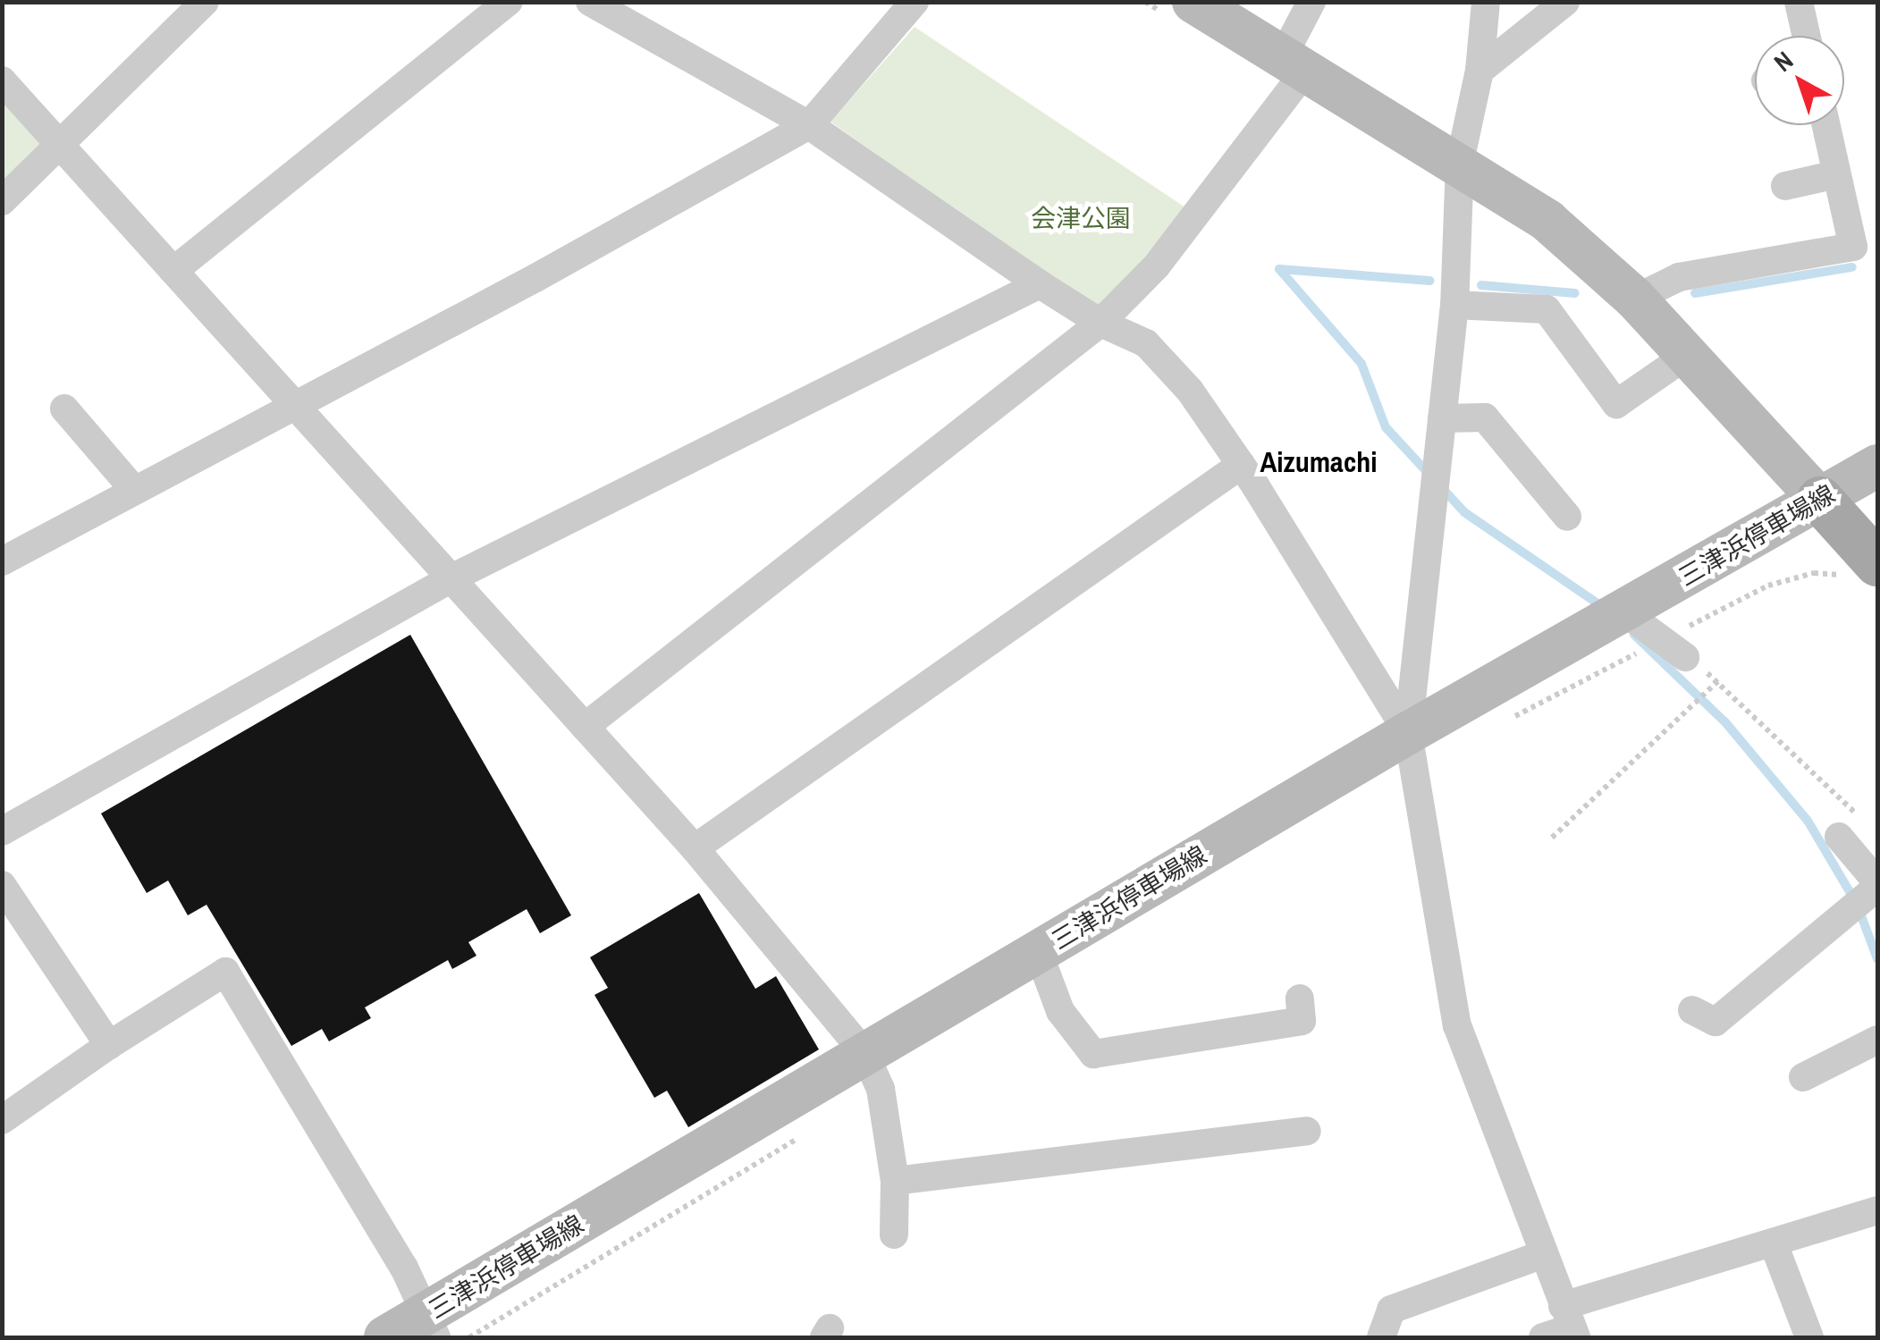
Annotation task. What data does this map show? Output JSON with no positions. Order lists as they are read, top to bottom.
{
  "streets": {
    "main road": ["三津浜停車場線"]
  },
  "districts": ["Aizumachi"],
  "parks": ["会津公園"],
  "north": "top left"
}
